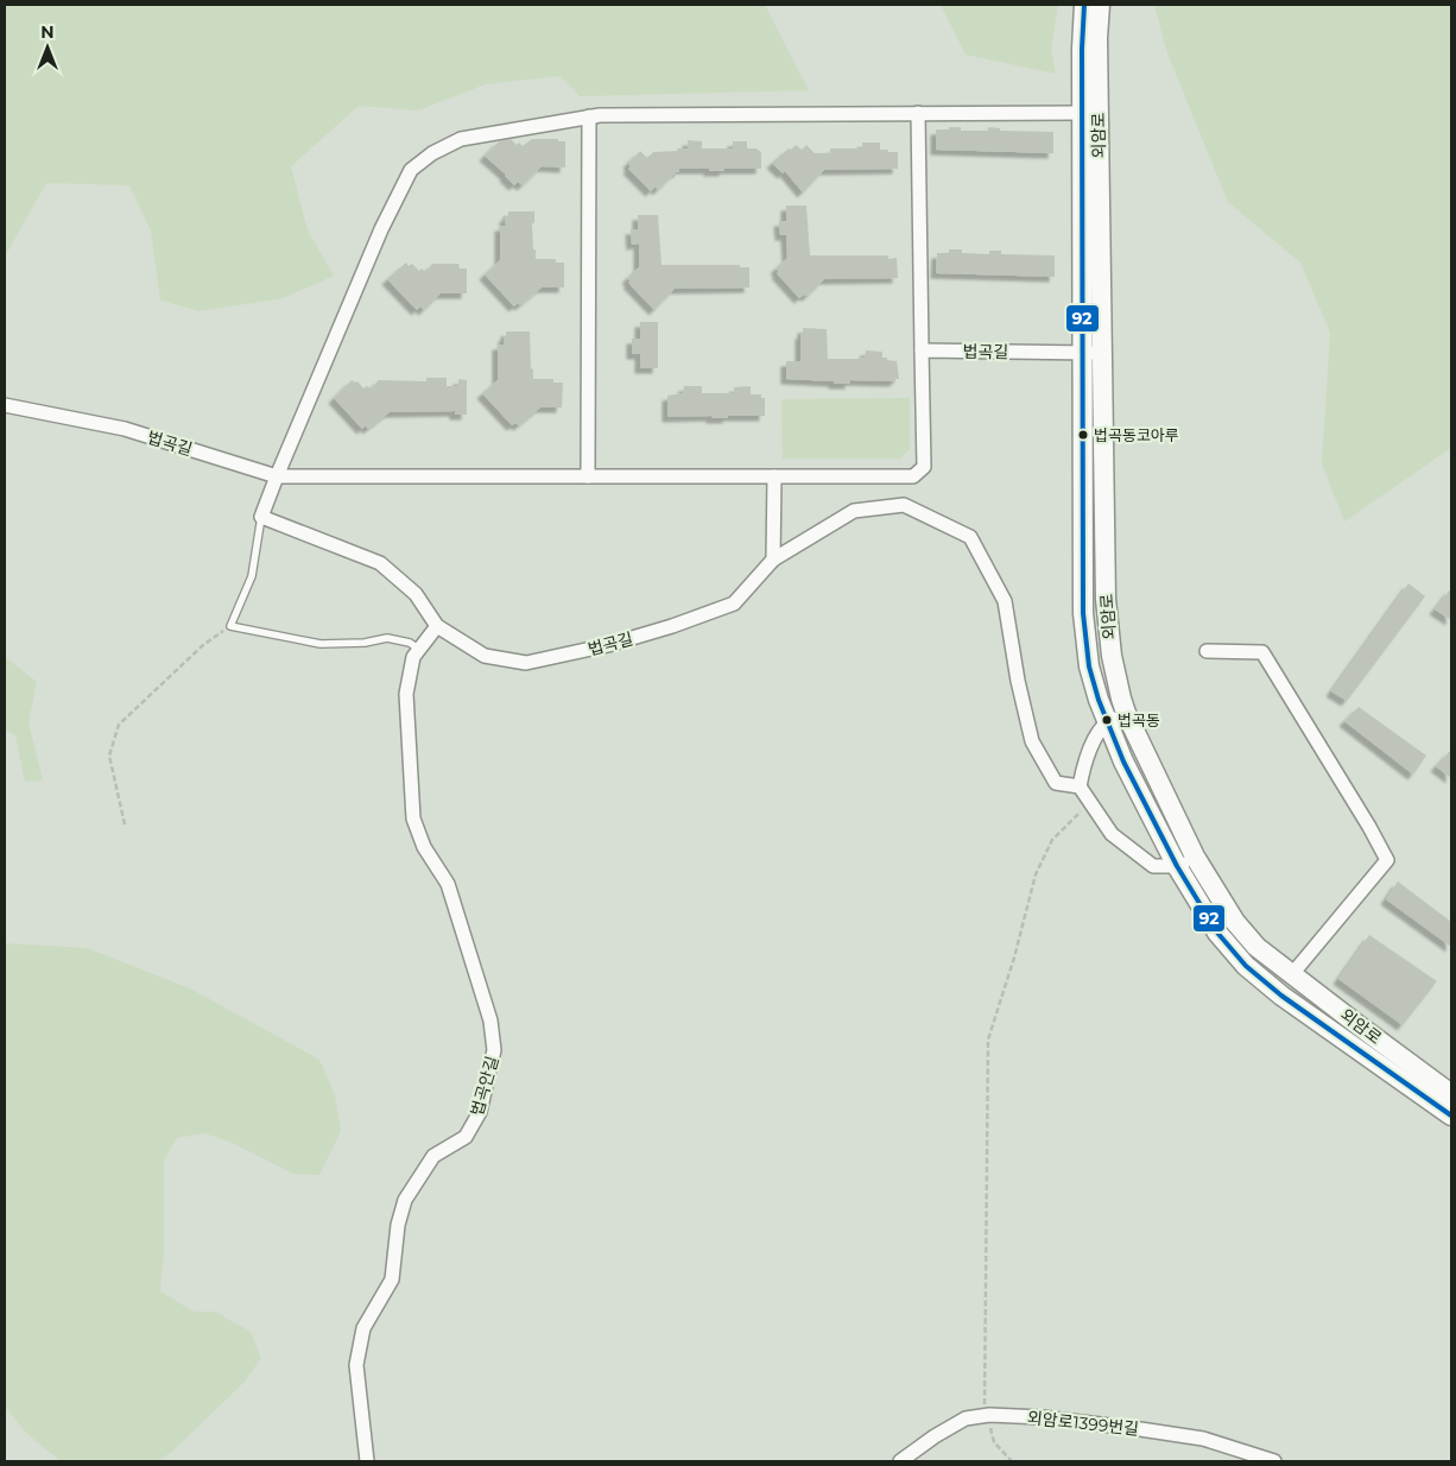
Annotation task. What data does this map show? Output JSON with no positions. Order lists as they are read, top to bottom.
{
  "streets": {
    "main road": ["외암로"],
    "street": ["법곡길", "법곡안길", "외암로1399번길"]
  },
  "crossings": [
    ["외암로", "법곡길"],
    ["법곡길", "법곡안길"]
  ],
  "places": ["법곡동코아루", "법곡동"],
  "lines": ["transit line 92"],
  "north": "top"
}
